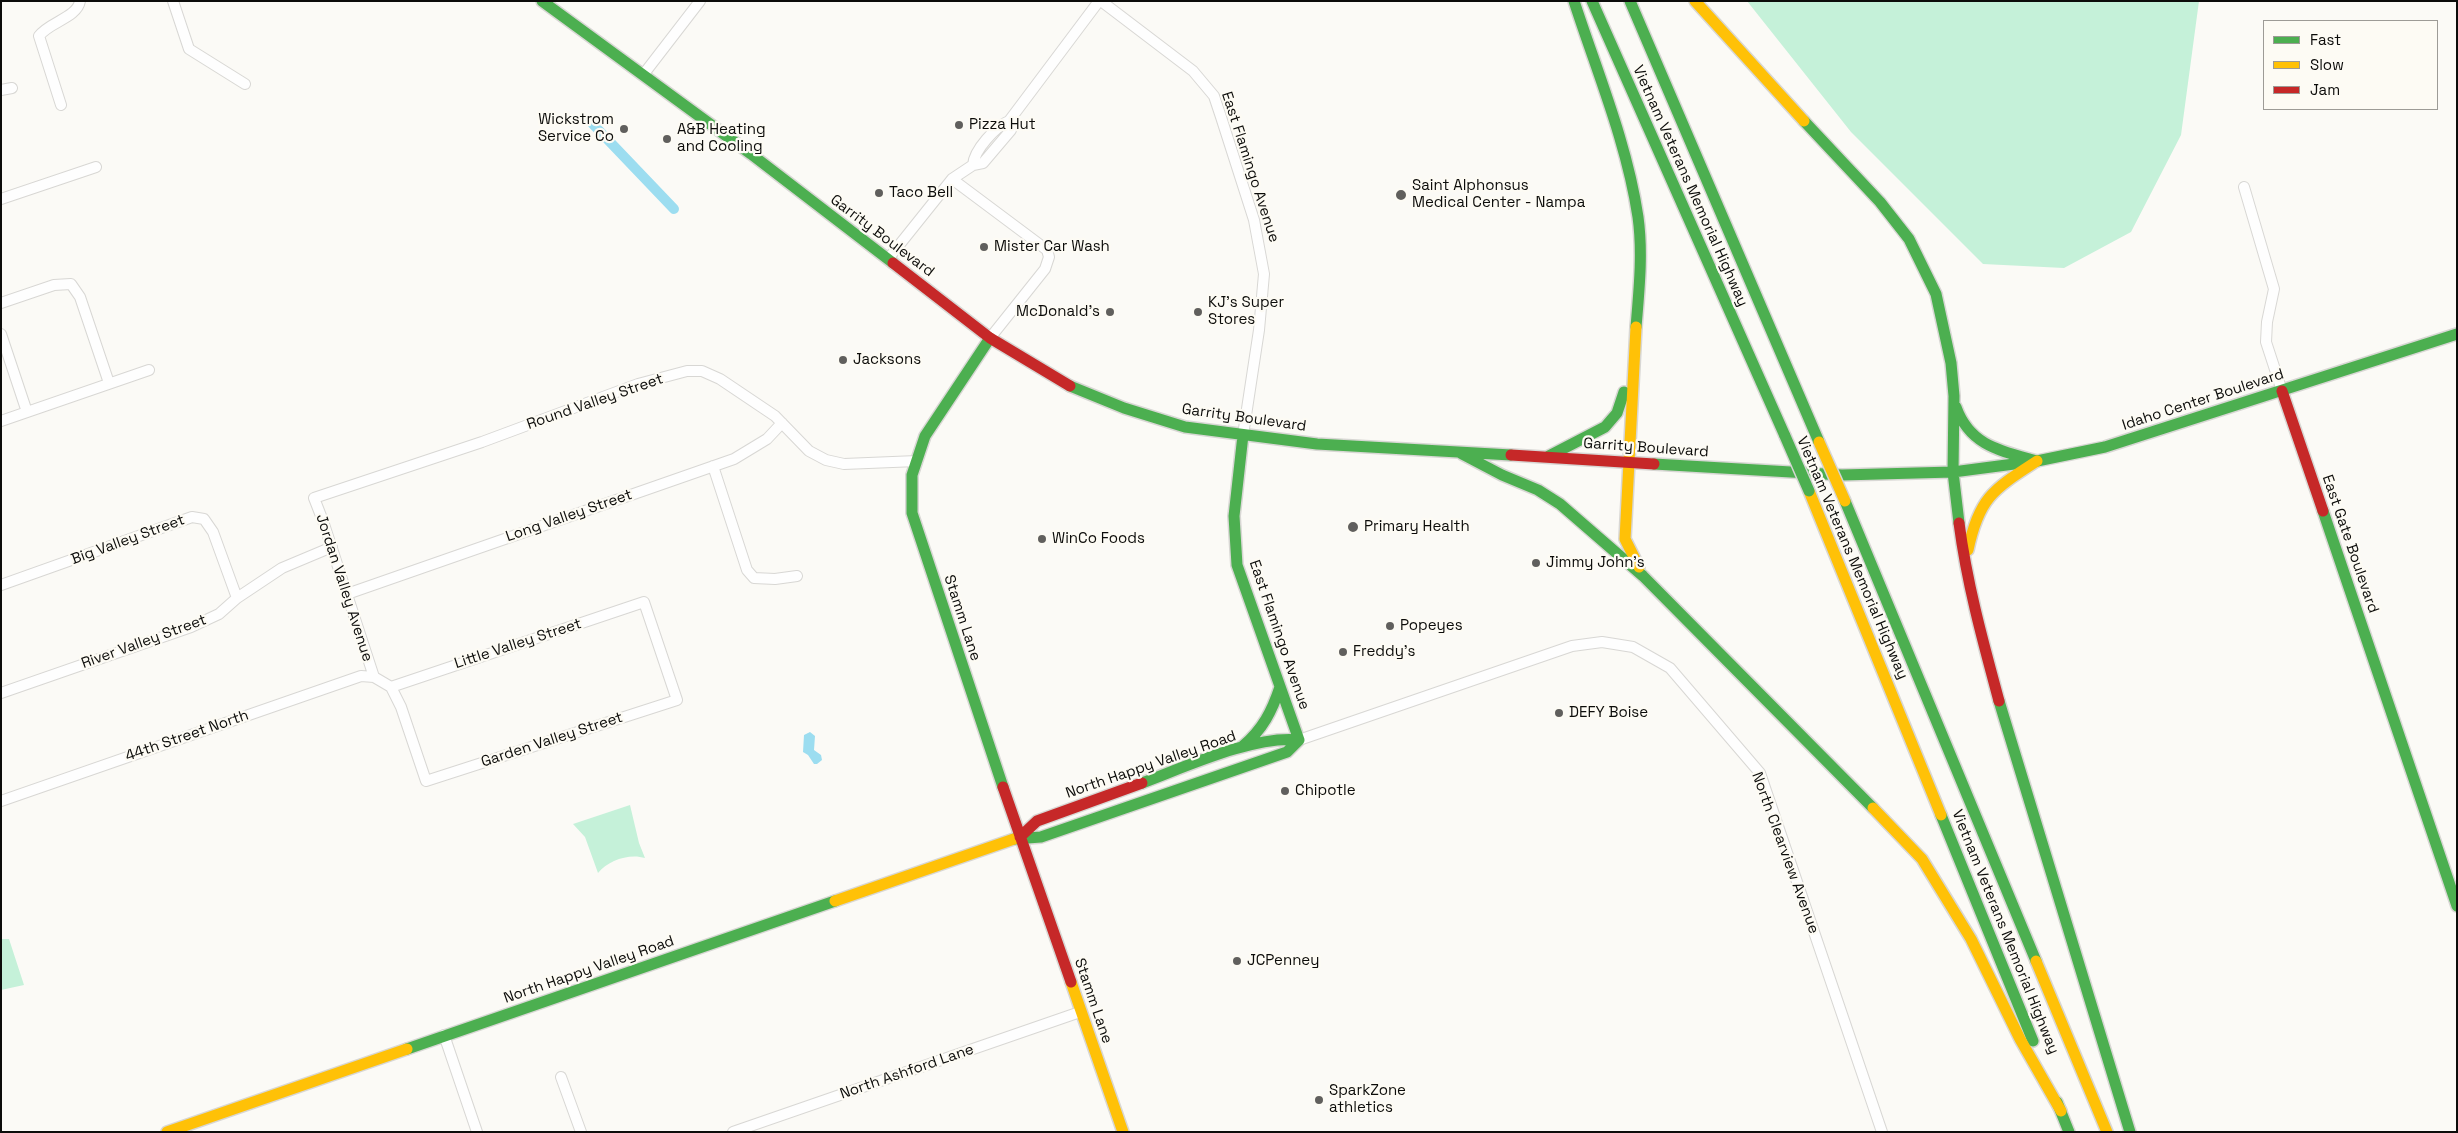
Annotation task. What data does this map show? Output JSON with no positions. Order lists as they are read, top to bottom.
{
  "streets": {
    "main road": [
      "East Flamingo Avenue",
      "Vietnam Veterans Memorial Highway",
      "Garrity Boulevard",
      "Idaho Center Boulevard",
      "East Gate Boulevard",
      "Stamm Lane",
      "North Happy Valley Road"
    ],
    "street": [
      "Round Valley Street",
      "Long Valley Street",
      "Big Valley Street",
      "Jordan Valley Avenue",
      "River Valley Street",
      "Little Valley Street",
      "44th Street North",
      "Garden Valley Street",
      "North Clearview Avenue",
      "North Ashford Lane"
    ]
  },
  "crossings": [
    ["East Flamingo Avenue", "Garrity Boulevard"],
    ["East Flamingo Avenue", "North Happy Valley Road"],
    ["Garrity Boulevard", "Idaho Center Boulevard"],
    ["Garrity Boulevard", "Stamm Lane"],
    ["Idaho Center Boulevard", "East Gate Boulevard"],
    ["Round Valley Street", "Long Valley Street"],
    ["Round Valley Street", "Jordan Valley Avenue"],
    ["Round Valley Street", "Stamm Lane"],
    ["Long Valley Street", "Jordan Valley Avenue"],
    ["Big Valley Street", "River Valley Street"],
    ["Jordan Valley Avenue", "River Valley Street"],
    ["Jordan Valley Avenue", "Little Valley Street"],
    ["Jordan Valley Avenue", "44th Street North"],
    ["Jordan Valley Avenue", "Garden Valley Street"],
    ["Stamm Lane", "North Happy Valley Road"],
    ["Stamm Lane", "North Ashford Lane"],
    ["Little Valley Street", "Garden Valley Street"],
    ["North Happy Valley Road", "North Clearview Avenue"]
  ],
  "places": [
    "Pizza Hut",
    "Wickstrom Service Co",
    "A&B Heating and Cooling",
    "Taco Bell",
    "Saint Alphonsus Medical Center - Nampa",
    "Mister Car Wash",
    "McDonald's",
    "KJ's Super Stores",
    "Jacksons",
    "Primary Health",
    "WinCo Foods",
    "Jimmy John's",
    "Popeyes",
    "Freddy's",
    "DEFY Boise",
    "Chipotle",
    "JCPenney",
    "SparkZone athletics"
  ],
  "legend": ["Fast", "Slow", "Jam"]
}
